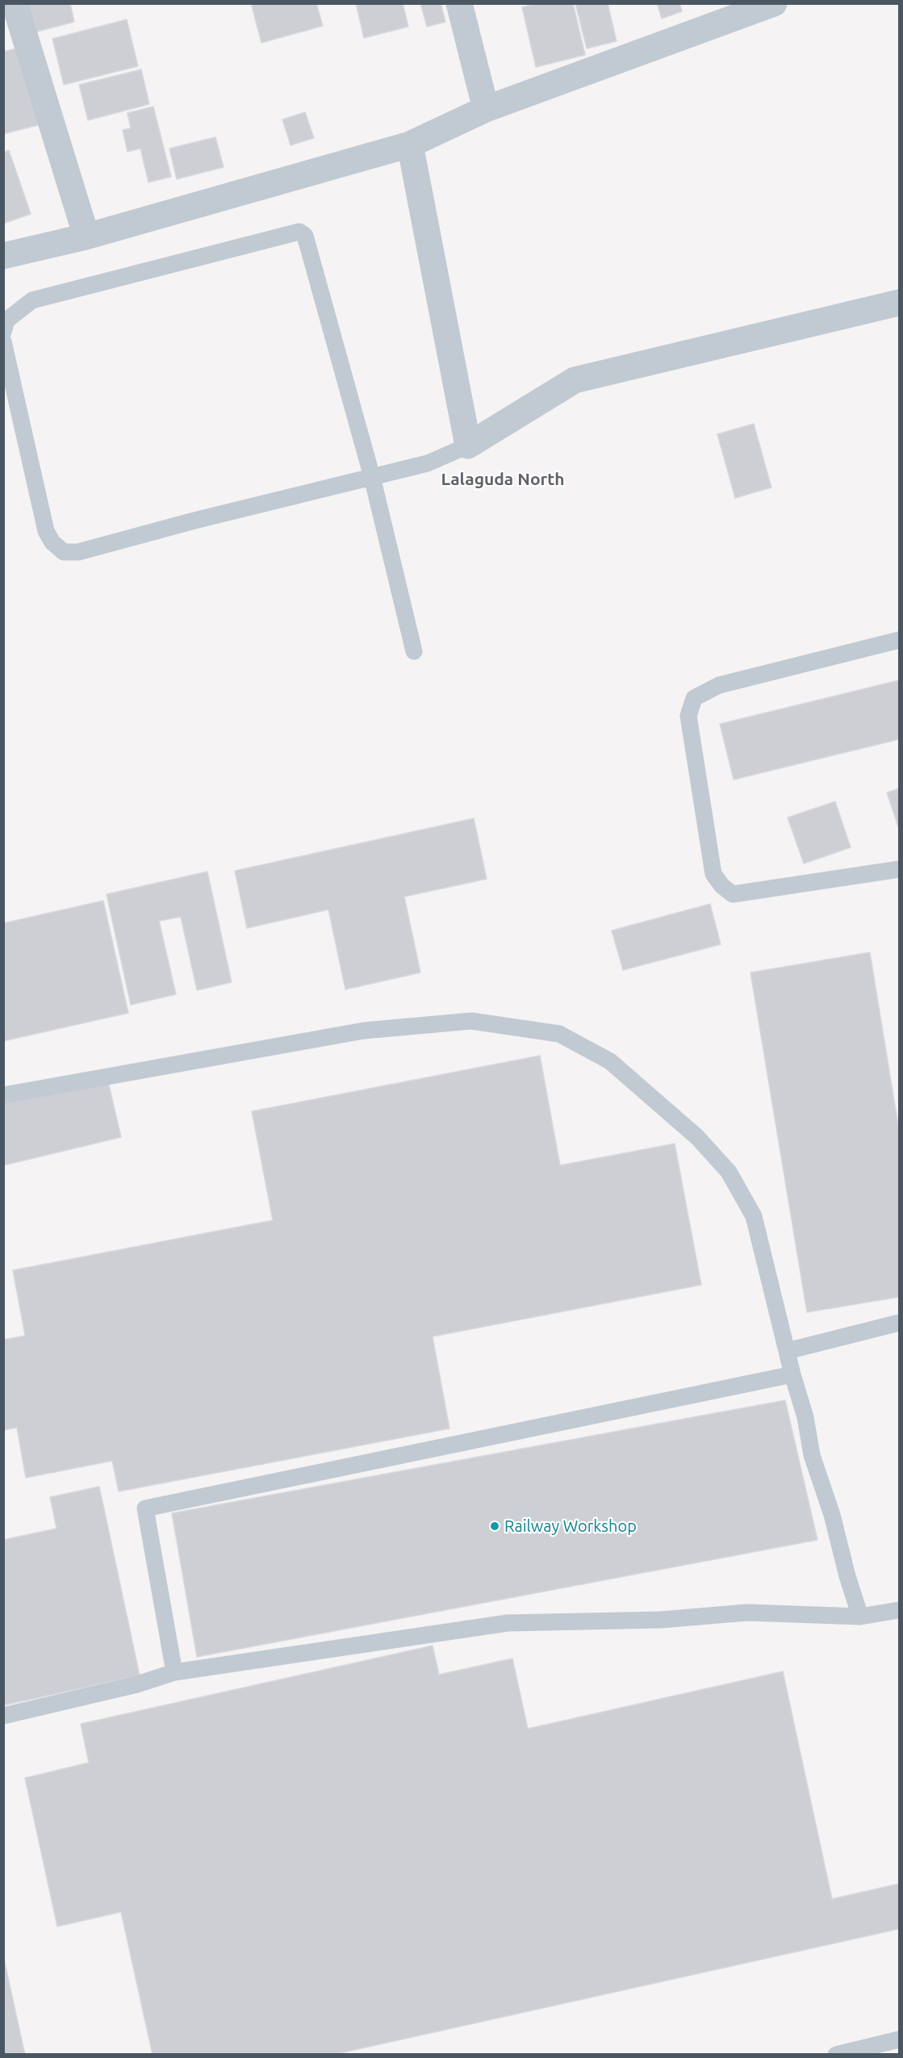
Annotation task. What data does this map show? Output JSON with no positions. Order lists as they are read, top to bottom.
{
  "districts": ["Lalaguda North"],
  "places": ["Railway Workshop"]
}
